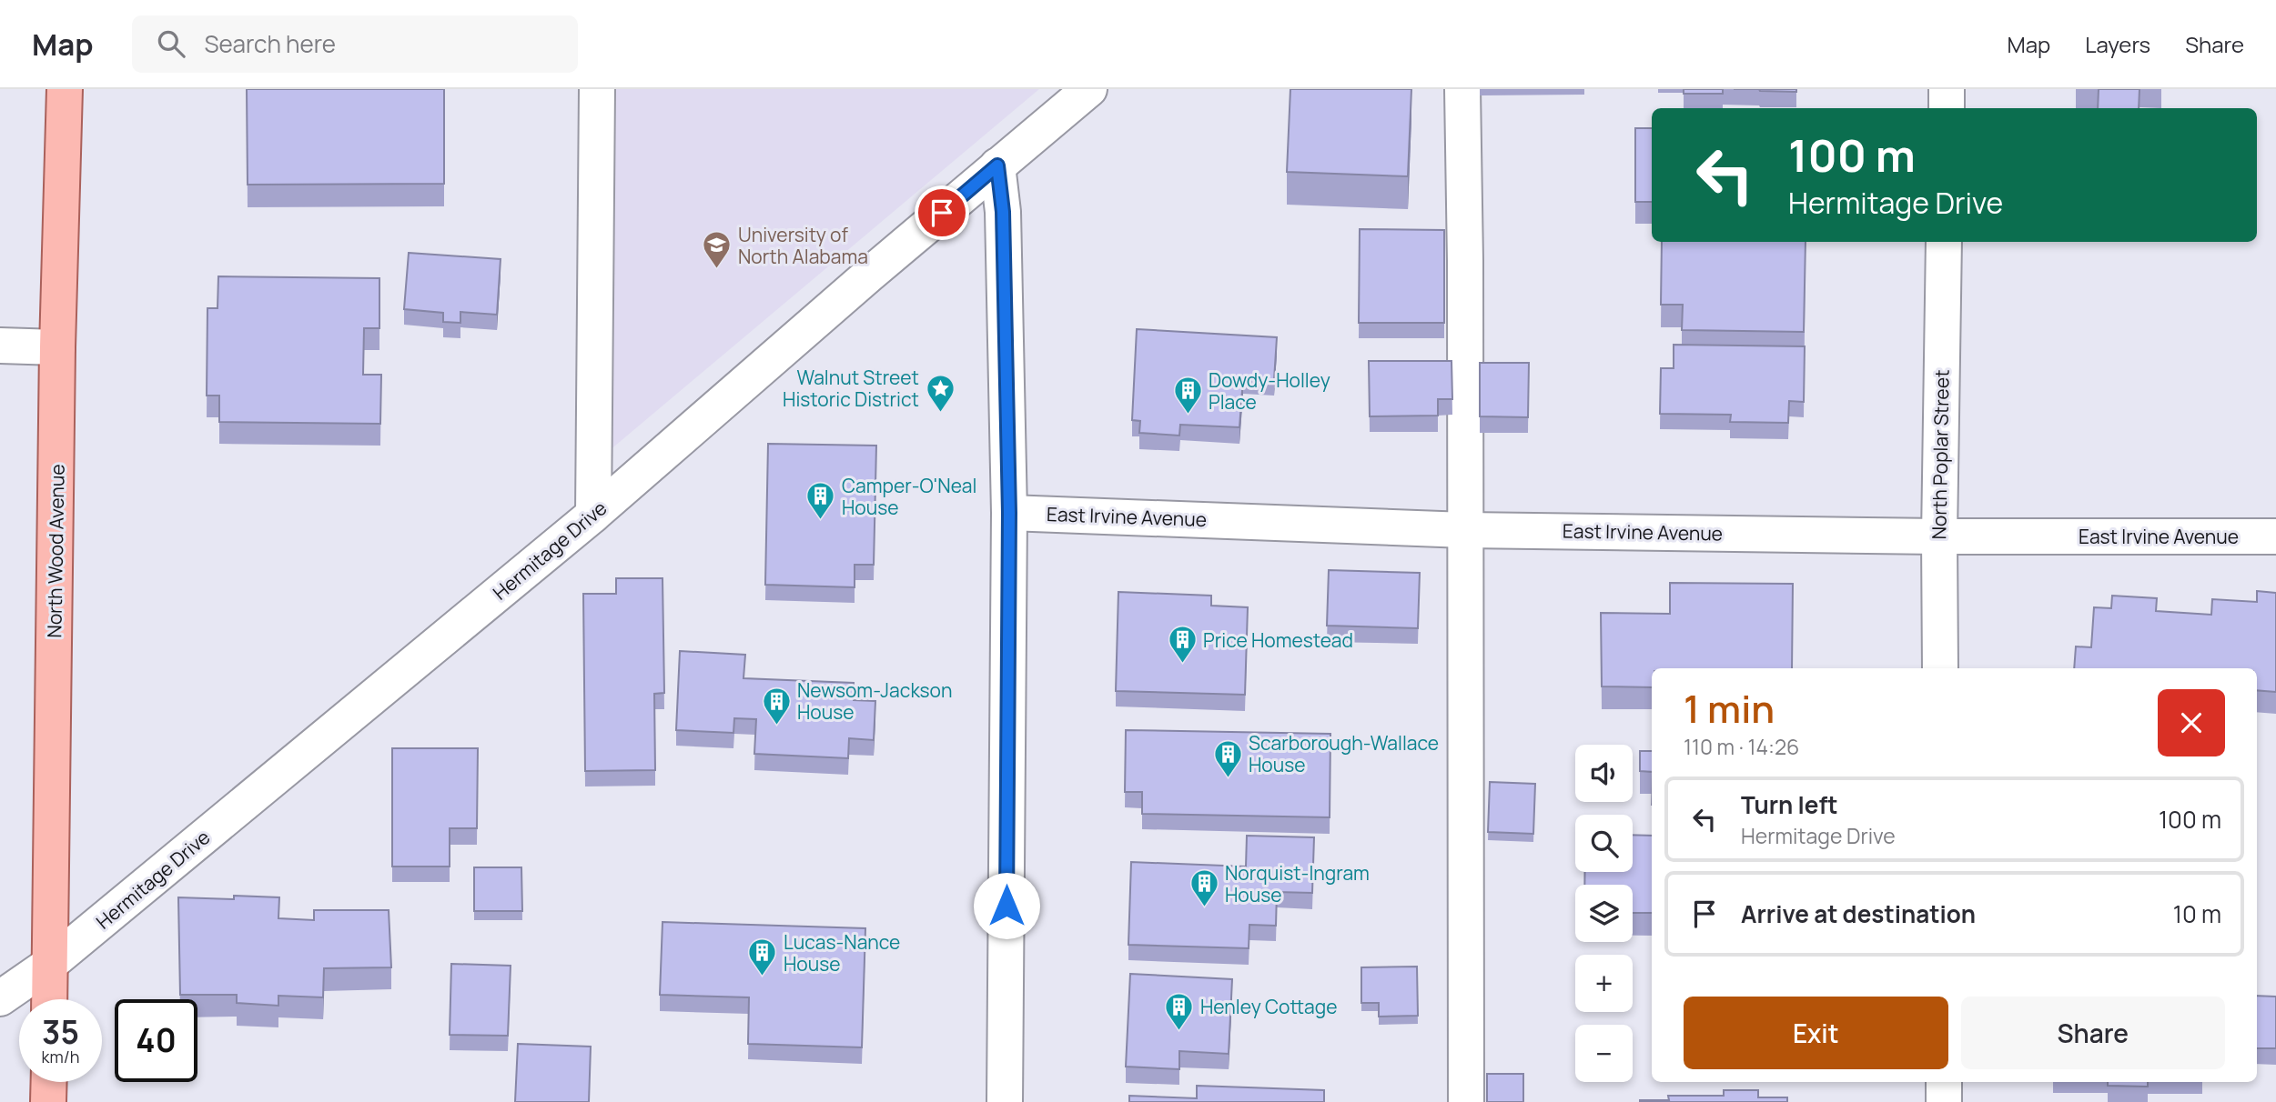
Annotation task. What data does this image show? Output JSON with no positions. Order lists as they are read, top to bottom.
{
  "streets": {
    "main road": ["North Wood Avenue"],
    "street": ["North Poplar Street", "East Irvine Avenue", "Hermitage Drive"]
  },
  "crossings": [
    ["North Poplar Street", "East Irvine Avenue"],
    ["Hermitage Drive", "North Wood Avenue"]
  ],
  "places": {
    "school or university": ["University of North Alabama"],
    "place": ["Walnut Street Historic District"],
    "building": [
      "Dowdy-Holley Place",
      "Camper-O'Neal House",
      "Price Homestead",
      "Newsom-Jackson House",
      "Scarborough-Wallace House",
      "Norquist-Ingram House",
      "Lucas-Nance House",
      "Henley Cottage"
    ]
  },
  "page": {
    "header": "Map",
    "search": "Search here",
    "nav": ["Map", "Layers", "Share"],
    "turn": ["100 m", "Hermitage Drive"],
    "heading": ["1 min", "110 m · 14:26"],
    "map_buttons": ["+", "−"],
    "list": [
      {
        "name": "Turn left",
        "note": "Hermitage Drive",
        "value": "100 m"
      },
      {
        "name": "Arrive at destination",
        "value": "10 m"
      }
    ],
    "buttons": ["Exit", "Share"],
    "speed": "35 km/h",
    "limit": "40"
  }
}
